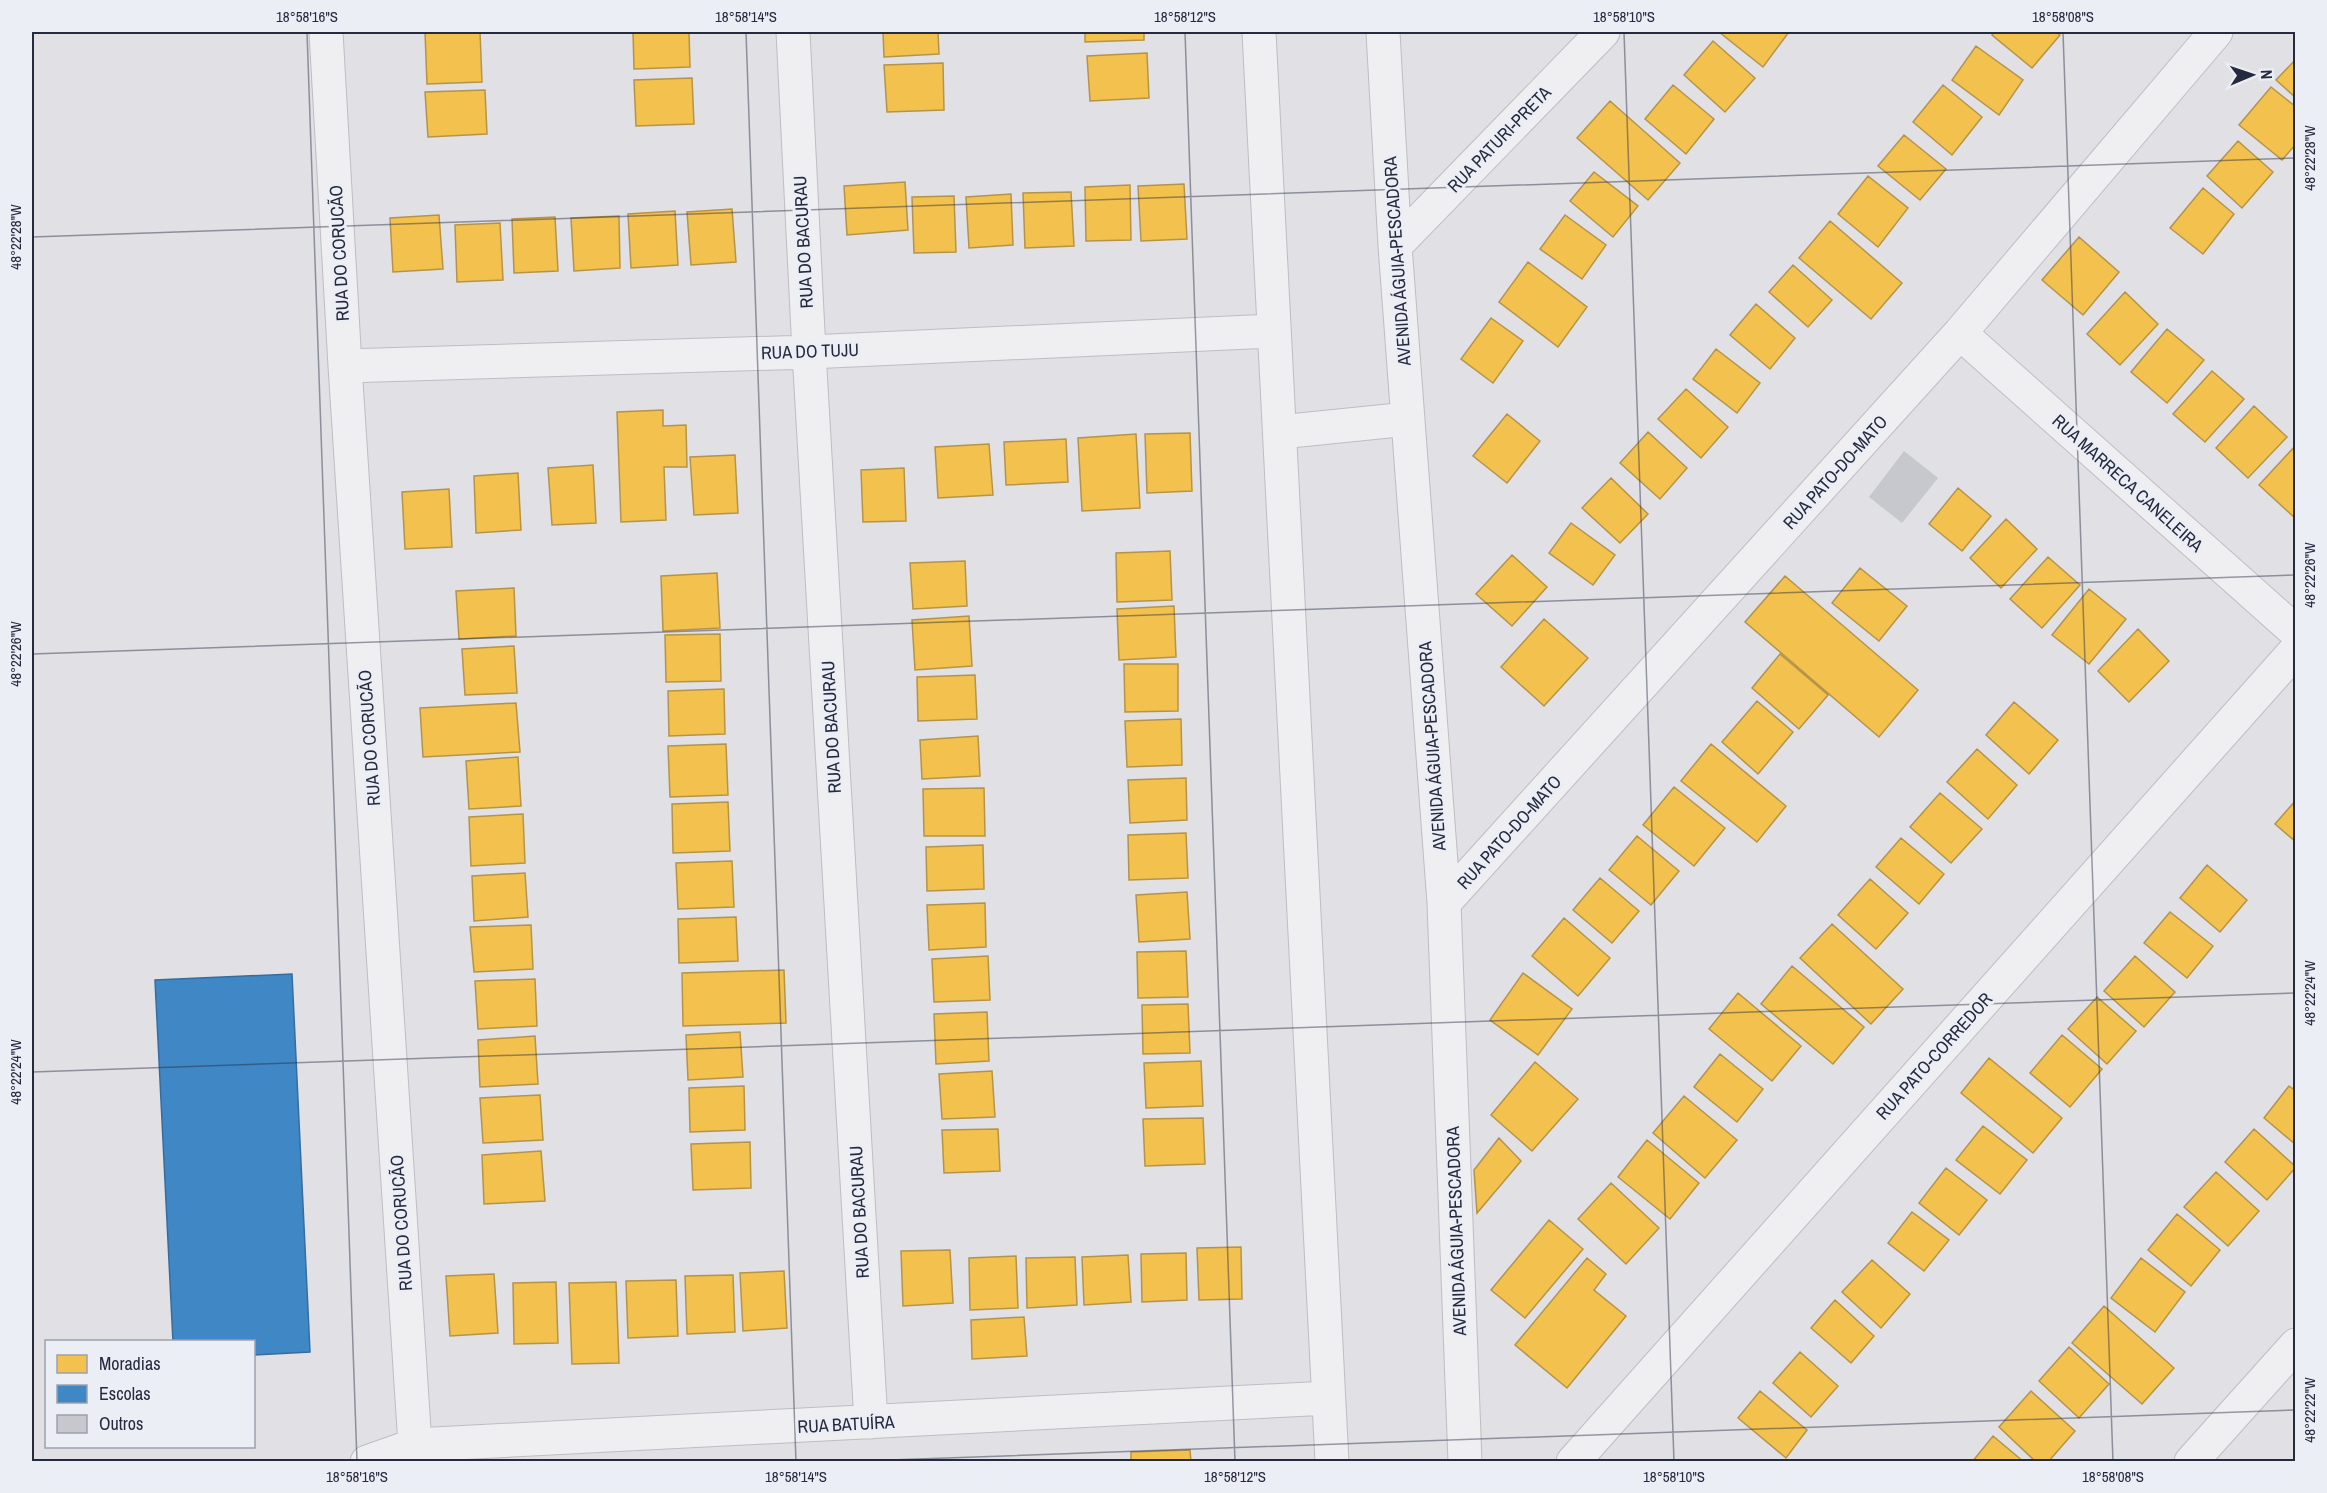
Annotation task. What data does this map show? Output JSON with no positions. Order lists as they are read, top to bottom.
{
  "streets": {
    "street": [
      "RUA PATURI-PRETA",
      "RUA DO BACURAU",
      "RUA DO CORUCÃO",
      "AVENIDA ÁGUIA-PESCADORA",
      "RUA DO TUJU",
      "RUA PATO-DO-MATO",
      "RUA MARRECA CANELEIRA",
      "RUA PATO-CORREDOR",
      "RUA BATUÍRA"
    ]
  },
  "crossings": [
    ["RUA PATURI-PRETA", "AVENIDA ÁGUIA-PESCADORA"],
    ["RUA DO BACURAU", "RUA DO TUJU"],
    ["RUA DO BACURAU", "RUA BATUÍRA"],
    ["RUA DO CORUCÃO", "RUA DO TUJU"],
    ["RUA DO CORUCÃO", "RUA BATUÍRA"],
    ["AVENIDA ÁGUIA-PESCADORA", "RUA PATO-DO-MATO"],
    ["RUA PATO-DO-MATO", "RUA MARRECA CANELEIRA"]
  ],
  "legend": ["Moradias", "Escolas", "Outros"],
  "north": "right",
  "coordinates": [
    "18°58'16\"S",
    "18°58'14\"S",
    "18°58'12\"S",
    "18°58'10\"S",
    "18°58'08\"S",
    "48°22'28\"W",
    "48°22'26\"W",
    "48°22'24\"W",
    "48°22'22\"W"
  ]
}
